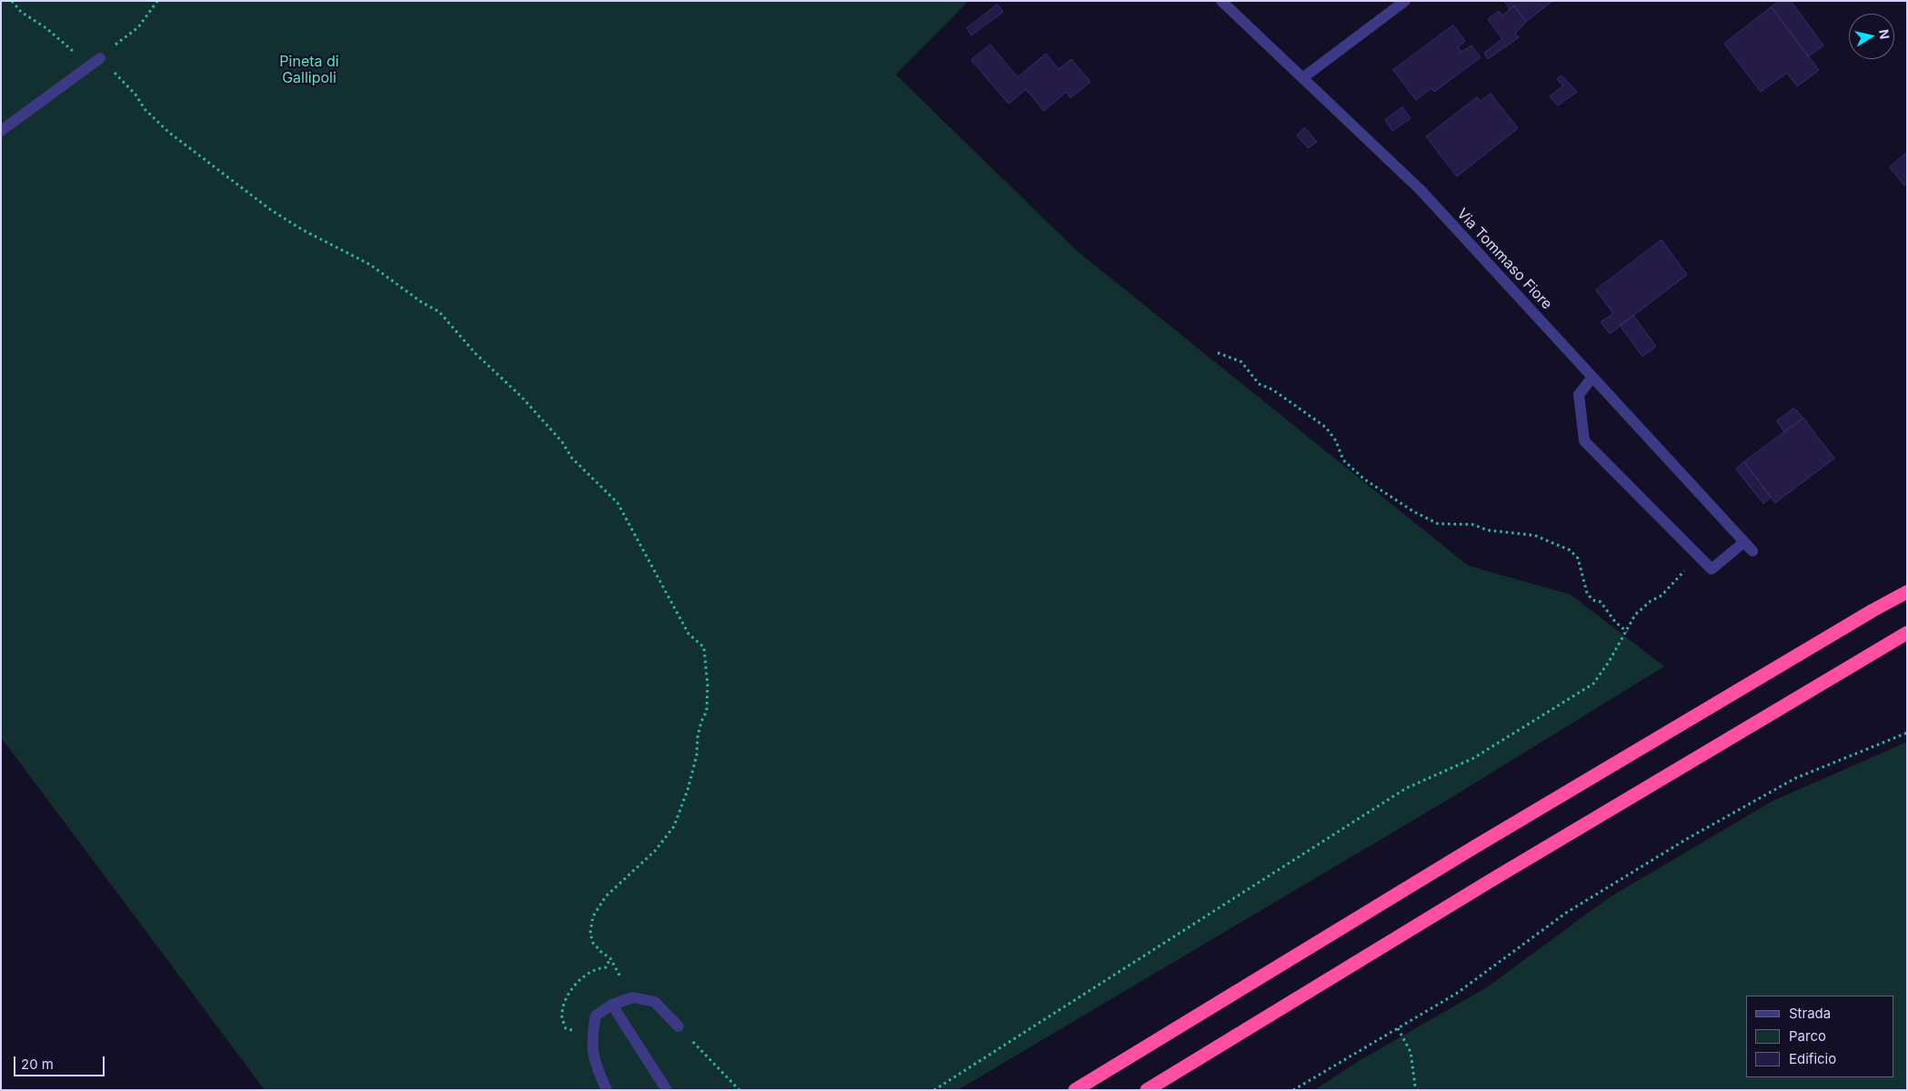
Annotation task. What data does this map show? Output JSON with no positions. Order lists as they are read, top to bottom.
{
  "streets": {
    "street": ["Via Tommaso Fiore"]
  },
  "parks": ["Pineta di Gallipoli"],
  "legend": ["Strada", "Parco", "Edificio"],
  "scale_bar": "20 m",
  "north": "right"
}
